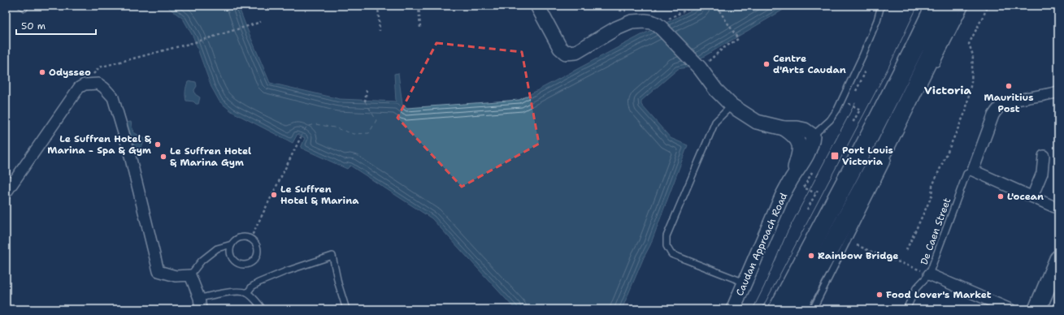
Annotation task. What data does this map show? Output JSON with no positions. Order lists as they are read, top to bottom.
{
  "streets": {
    "street": ["Caudan Approach Road"],
    "lane": ["De Caen Street"]
  },
  "districts": ["Victoria"],
  "places": {
    "other": [
      "Centre d'Arts Caudan",
      "Odysseo",
      "Mauritius Post",
      "Le Suffren Hotel & Marina - Spa & Gym",
      "Le Suffren Hotel & Marina Gym",
      "Le Suffren Hotel & Marina",
      "L'ocean",
      "Rainbow Bridge",
      "Food Lover's Market"
    ],
    "transit": ["Port Louis Victoria"]
  },
  "scale_bar": "50 m"
}
